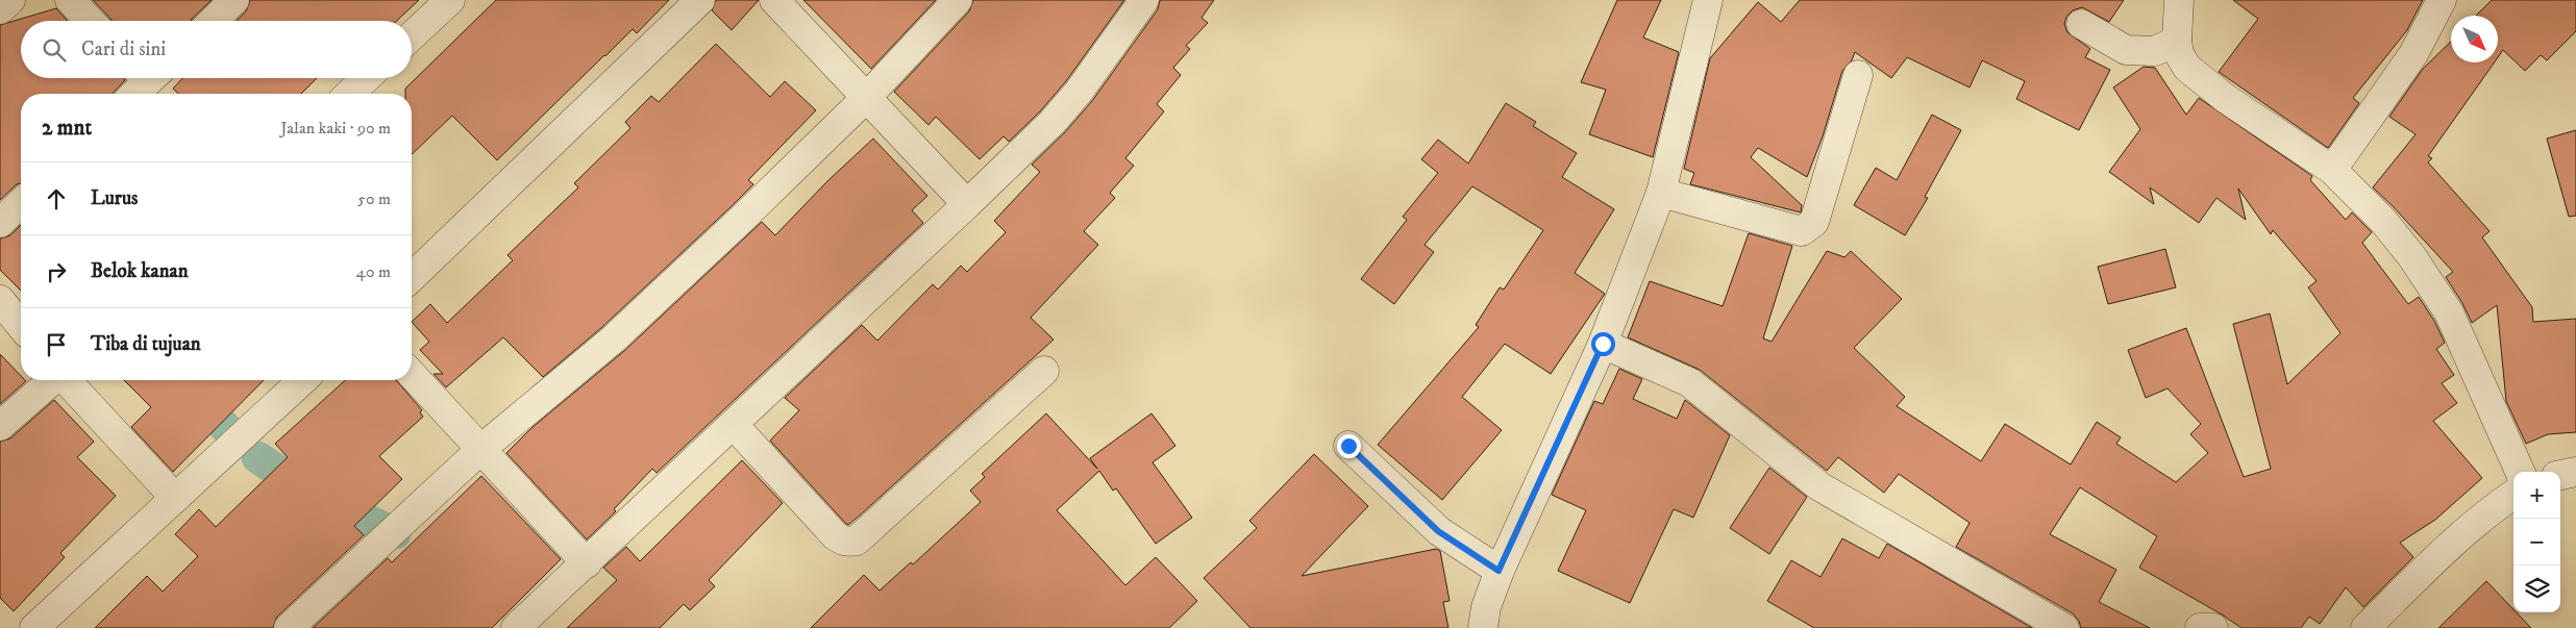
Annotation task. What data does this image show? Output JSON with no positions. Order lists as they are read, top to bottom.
{
  "north": "bottom right",
  "page": {
    "search": "Cari di sini",
    "heading": ["2 mnt", "Jalan kaki · 90 m"],
    "list": [
      ["Lurus", "50 m"],
      ["Belok kanan", "40 m"],
      "Tiba di tujuan"
    ],
    "map_buttons": ["+", "−"]
  }
}
